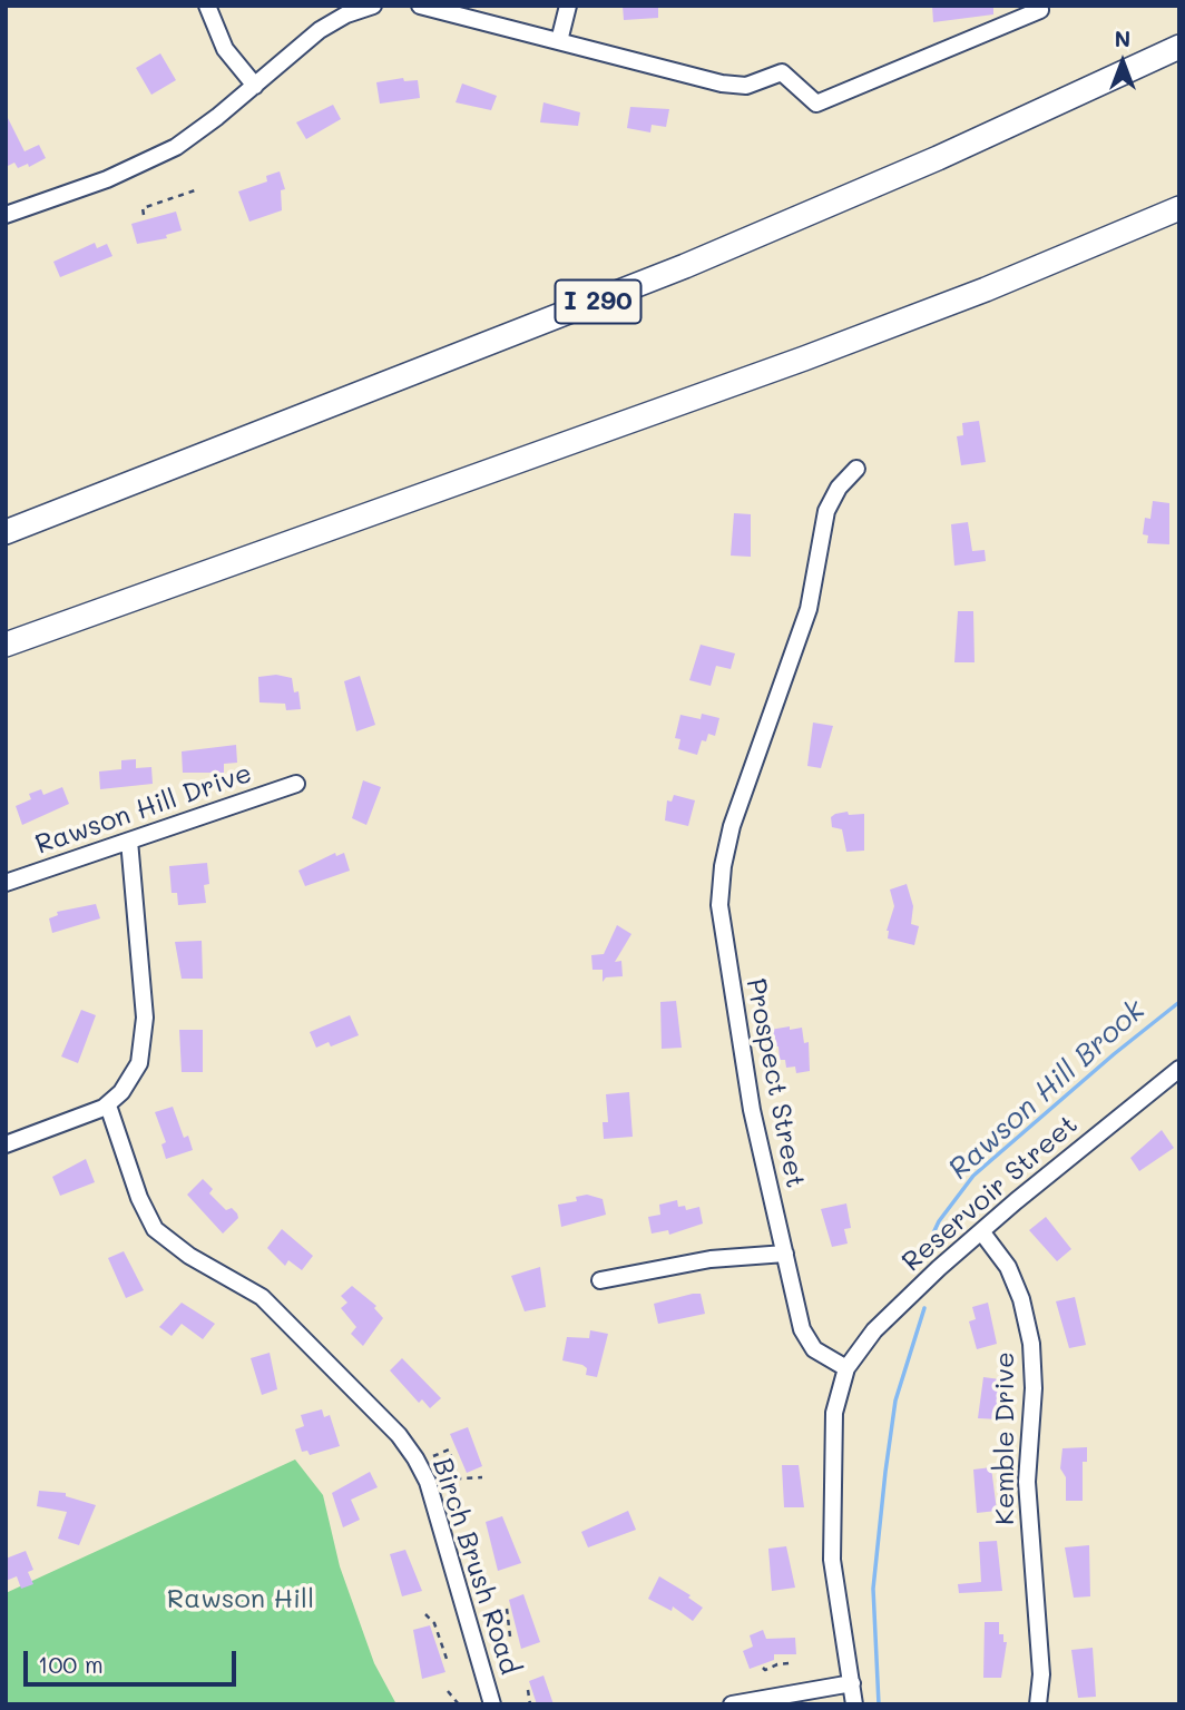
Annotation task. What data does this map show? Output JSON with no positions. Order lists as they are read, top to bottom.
{
  "streets": {
    "highway": ["I 290"],
    "street": [
      "Rawson Hill Drive",
      "Prospect Street",
      "Reservoir Street",
      "Kemble Drive",
      "Birch Brush Road"
    ]
  },
  "crossings": [
    ["Prospect Street", "Reservoir Street"],
    ["Reservoir Street", "Kemble Drive"]
  ],
  "water": ["Rawson Hill Brook"],
  "parks": ["Rawson Hill"],
  "scale_bar": "100 m",
  "north": "top"
}
